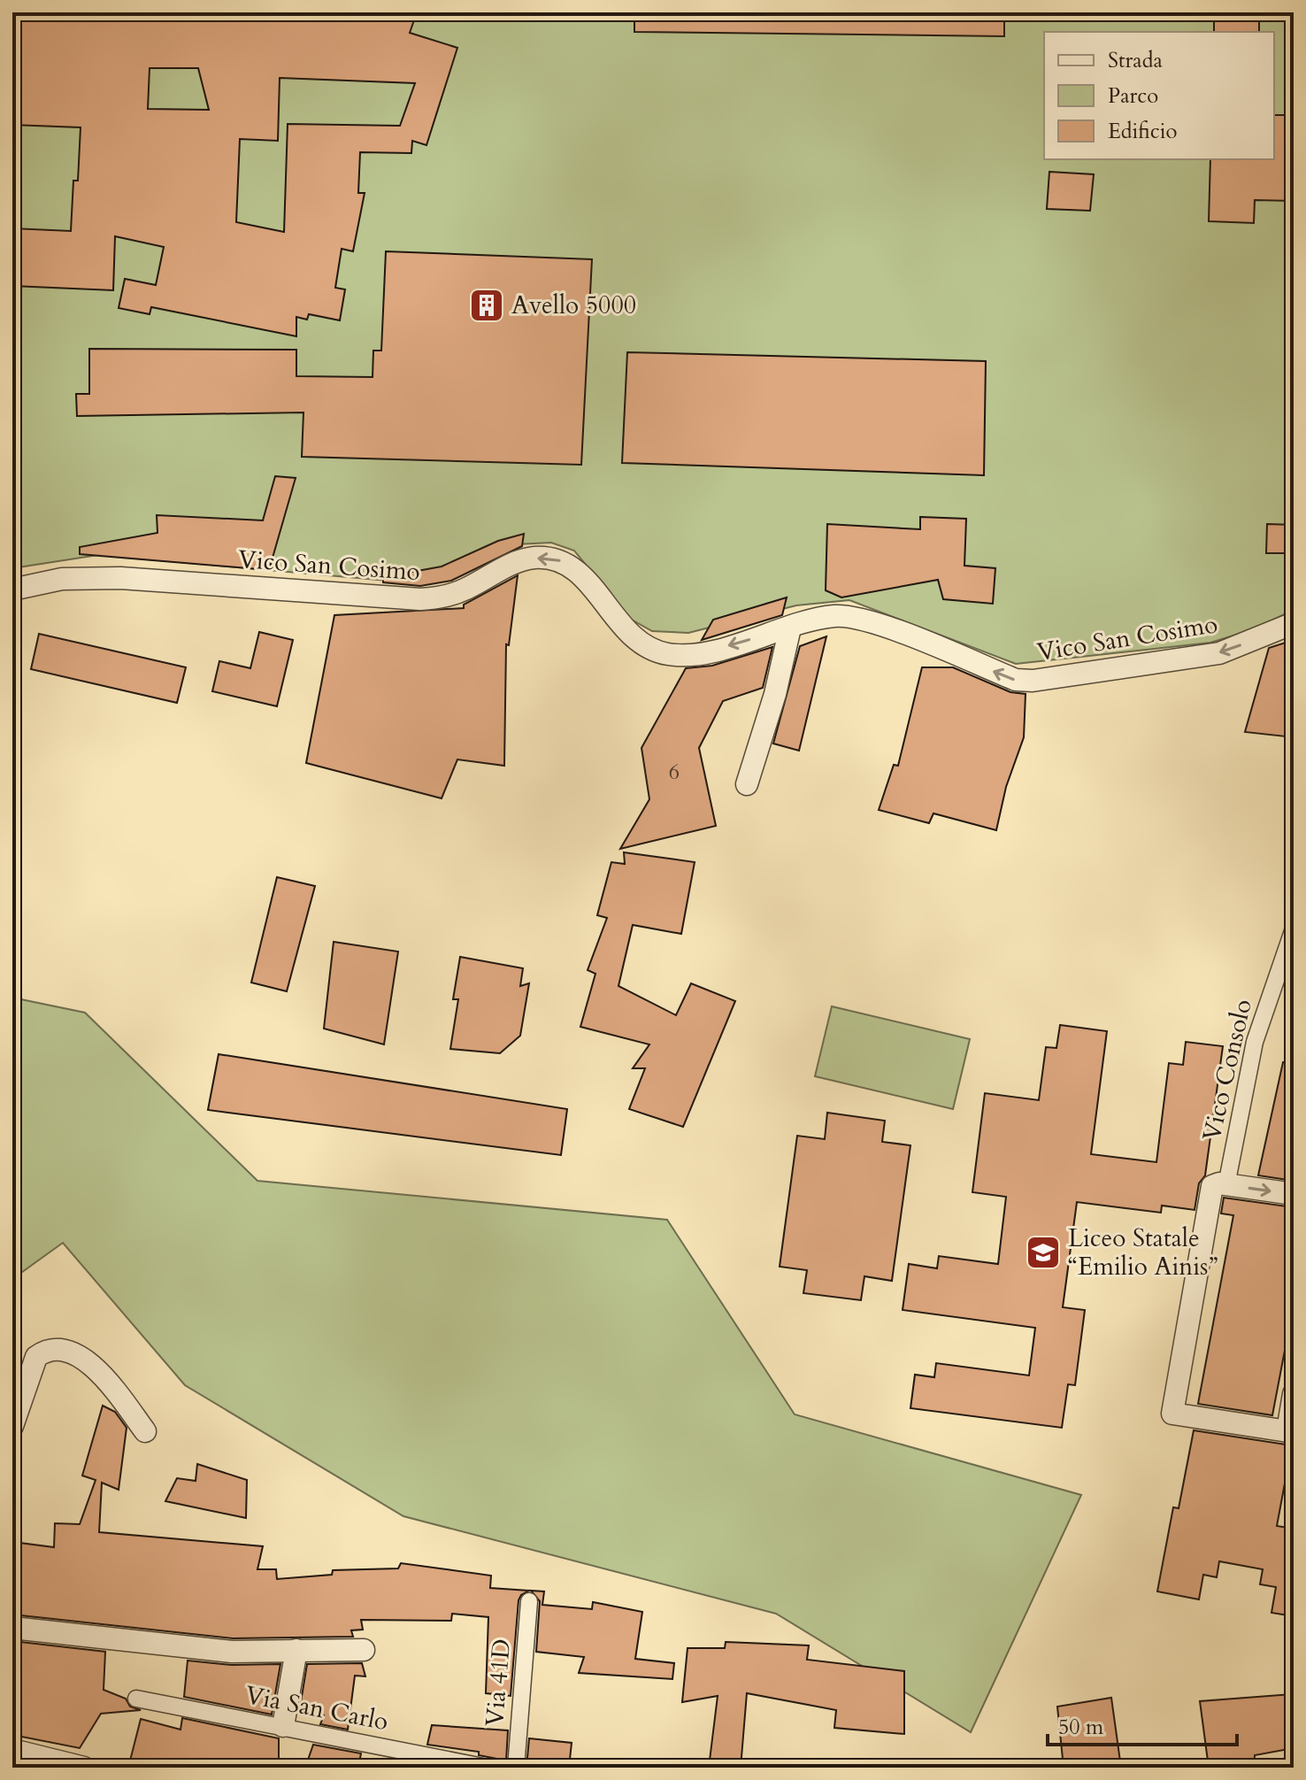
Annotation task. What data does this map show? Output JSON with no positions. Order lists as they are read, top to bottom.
{
  "streets": {
    "street": [
      "Vico San Cosimo",
      "Vico Consolo",
      "Via 41D",
      "Via San Carlo"
    ]
  },
  "one_way": ["Vico San Cosimo"],
  "places": {
    "building": ["Avello 5000"],
    "school or university": ["Liceo Statale “Emilio Ainis”"]
  },
  "house_numbers": ["6"],
  "legend": ["Strada", "Parco", "Edificio"],
  "scale_bar": "50 m"
}
